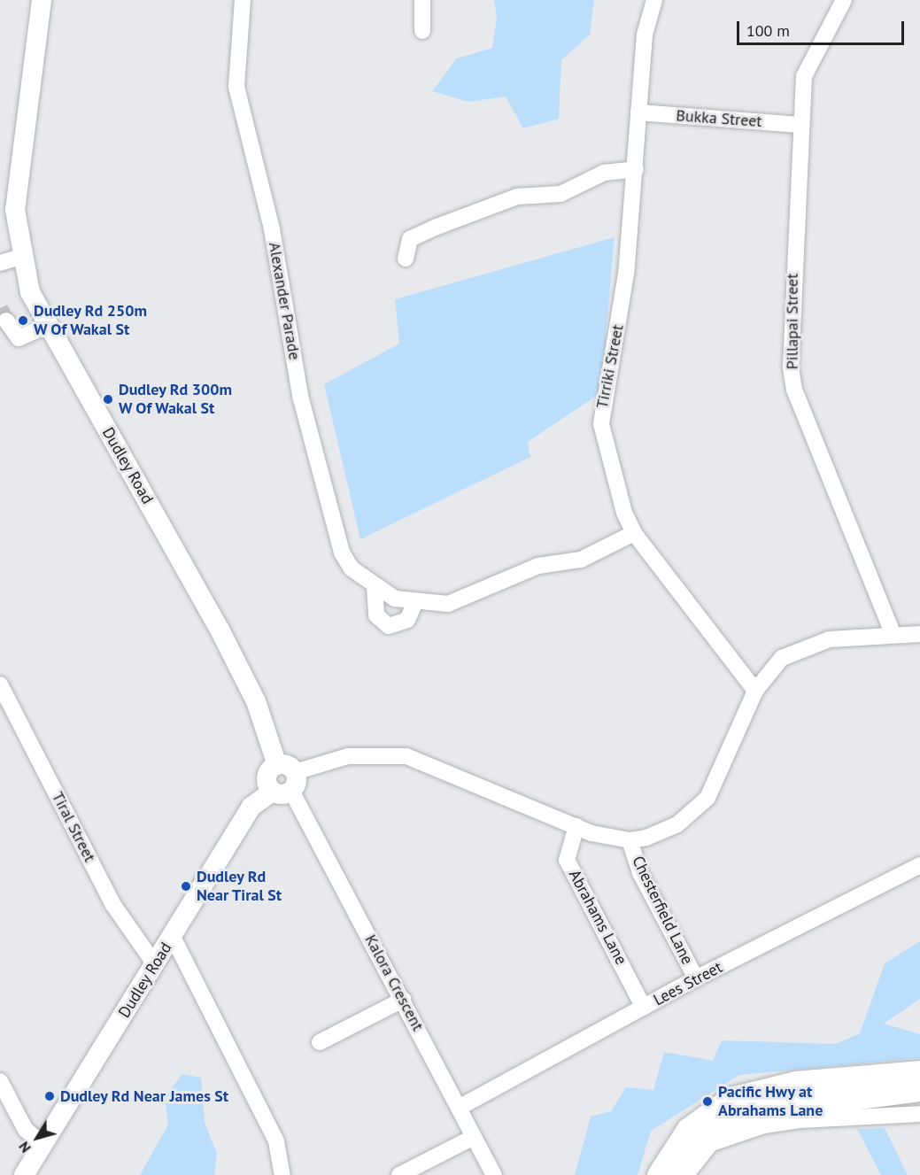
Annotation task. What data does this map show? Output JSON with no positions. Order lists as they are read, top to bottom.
{
  "streets": {
    "main road": ["Dudley Road"],
    "street": [
      "Bukka Street",
      "Alexander Parade",
      "Pillapai Street",
      "Tirriki Street",
      "Tiral Street",
      "Chesterfield Lane",
      "Abrahams Lane",
      "Kalora Crescent",
      "Lees Street"
    ]
  },
  "crossings": [
    ["Bukka Street", "Pillapai Street"],
    ["Bukka Street", "Tirriki Street"],
    ["Alexander Parade", "Tirriki Street"],
    ["Dudley Road", "Tiral Street"],
    ["Dudley Road", "Kalora Crescent"],
    ["Chesterfield Lane", "Lees Street"],
    ["Abrahams Lane", "Lees Street"],
    ["Kalora Crescent", "Lees Street"]
  ],
  "places": [
    "Dudley Rd 250m W Of Wakal St",
    "Dudley Rd 300m W Of Wakal St",
    "Dudley Rd Near Tiral St",
    "Dudley Rd Near James St",
    "Pacific Hwy at Abrahams Lane"
  ],
  "scale_bar": "100 m",
  "north": "bottom left"
}
